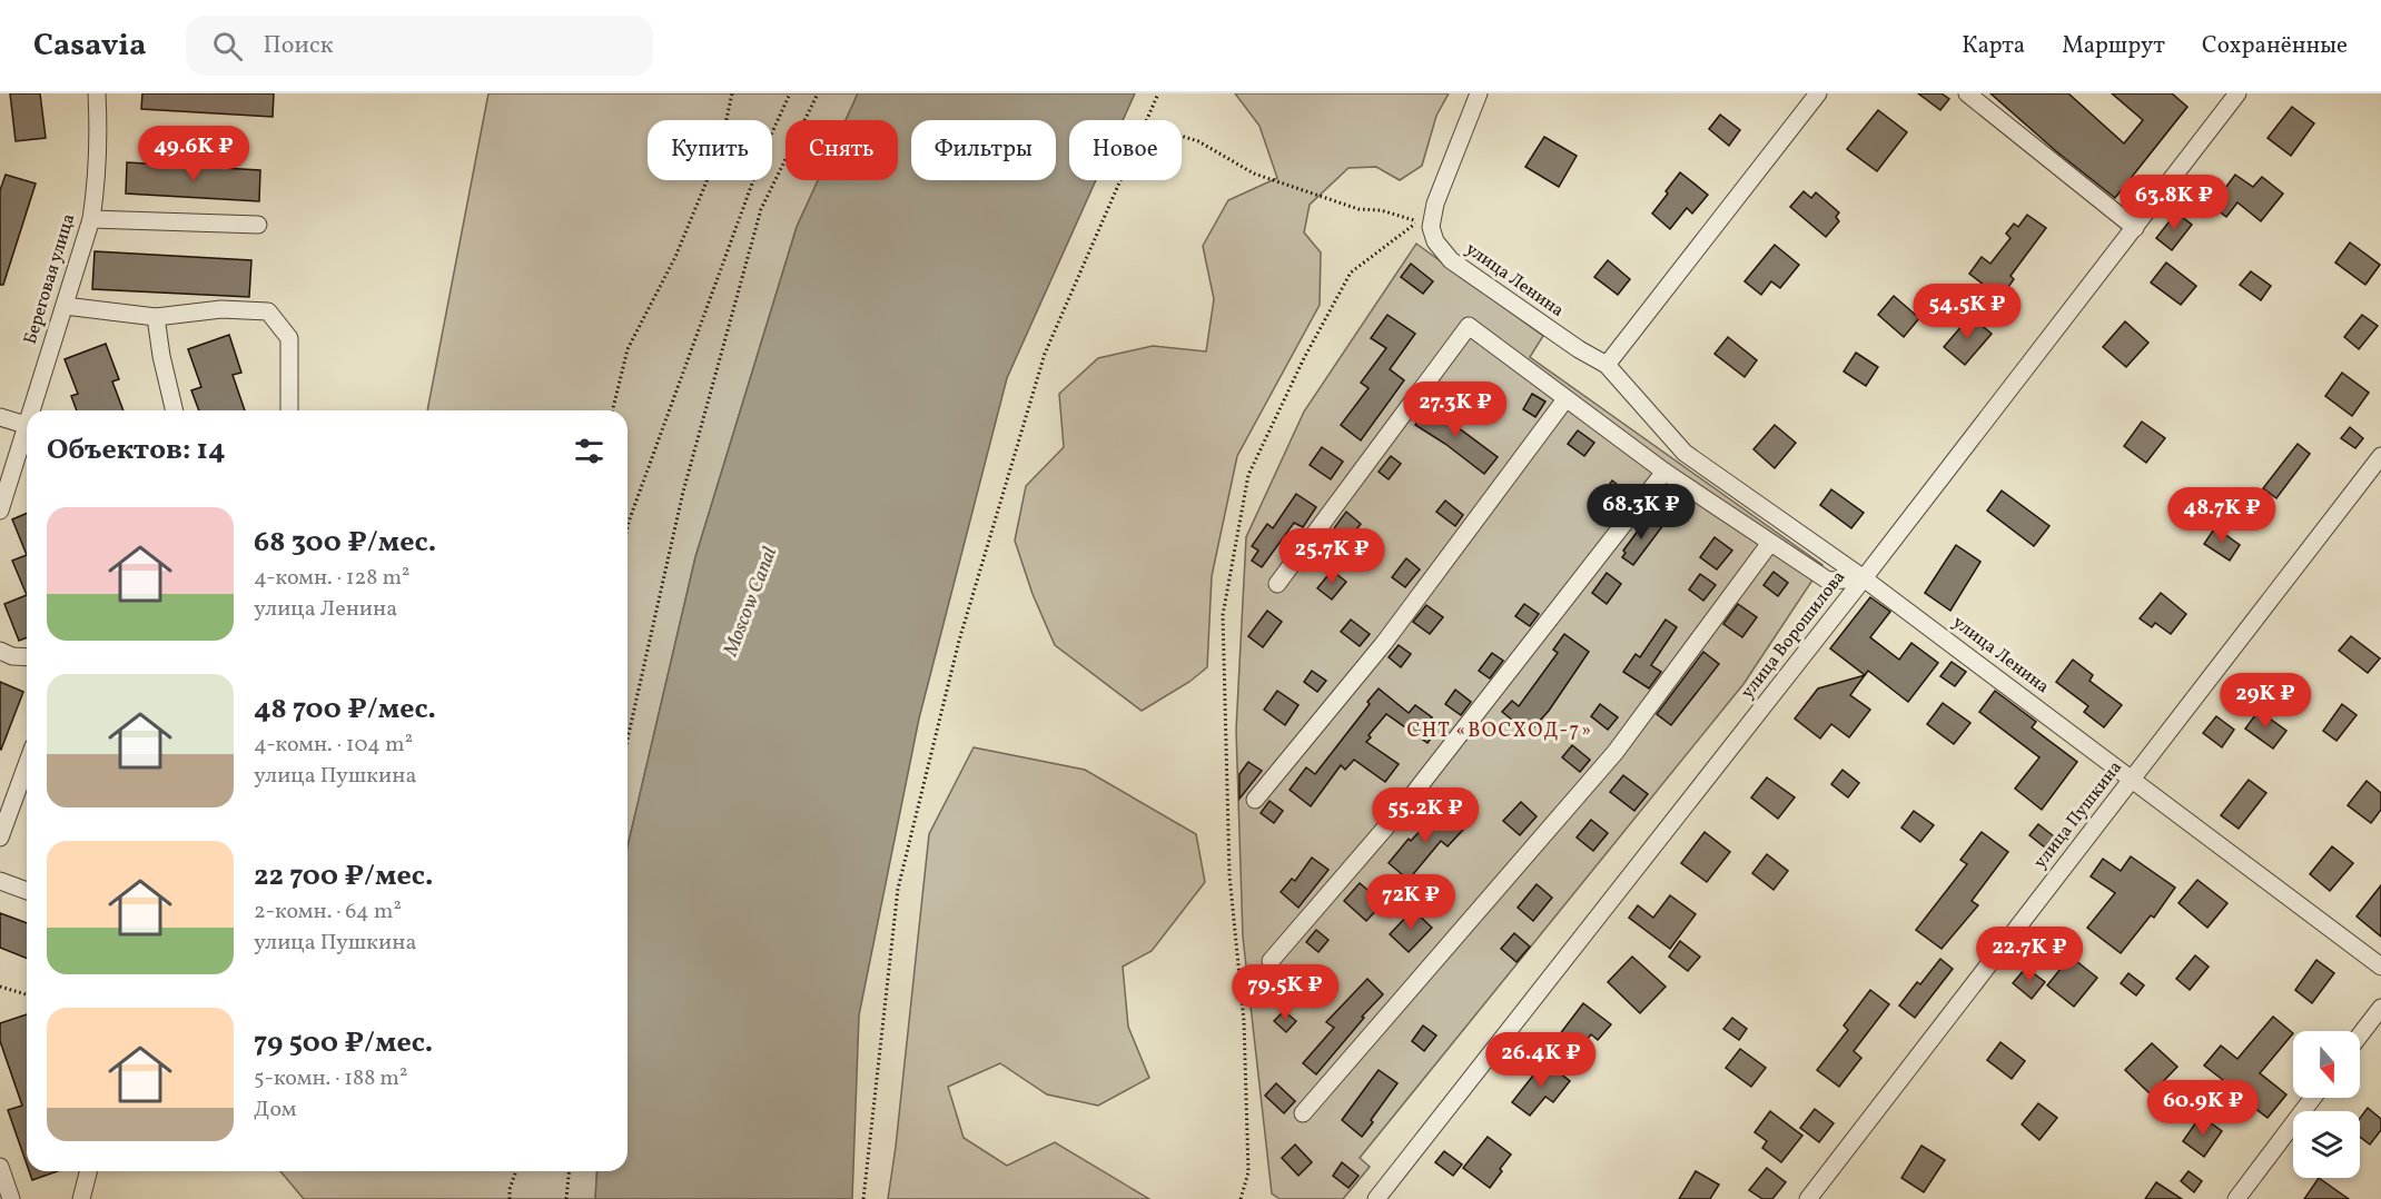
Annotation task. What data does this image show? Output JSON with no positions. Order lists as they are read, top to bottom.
{
  "streets": {
    "street": [
      "Береговая улица",
      "улица Ленина",
      "улица Ворошилова",
      "улица Пушкина"
    ]
  },
  "crossings": [
    ["улица Ленина", "улица Ворошилова"],
    ["улица Ленина", "улица Пушкина"]
  ],
  "districts": ["СНТ «ВОСХОД-7»"],
  "water": ["Moscow Canal"],
  "north": "bottom",
  "page": {
    "header": "Casavia",
    "search": "Поиск",
    "nav": ["Карта", "Маршрут", "Сохранённые"],
    "chip": [
      "Купить",
      "Снять",
      "Фильтры",
      "Новое"
    ],
    "price": [
      "49.6K ₽",
      "63.8K ₽",
      "54.5K ₽",
      "27.3K ₽",
      "68.3K ₽",
      "48.7K ₽",
      "25.7K ₽",
      "29K ₽",
      "55.2K ₽",
      "72K ₽",
      "22.7K ₽",
      "79.5K ₽",
      "26.4K ₽",
      "60.9K ₽"
    ],
    "heading": "Объектов: 14",
    "list": [
      {
        "name": "68 300 ₽/мес.",
        "note": "4-комн. · 128 m² · улица Ленина"
      },
      {
        "name": "48 700 ₽/мес.",
        "note": "4-комн. · 104 m² · улица Пушкина"
      },
      {
        "name": "22 700 ₽/мес.",
        "note": "2-комн. · 64 m² · улица Пушкина"
      },
      {
        "name": "79 500 ₽/мес.",
        "note": "5-комн. · 188 m² · Дом"
      }
    ]
  }
}
